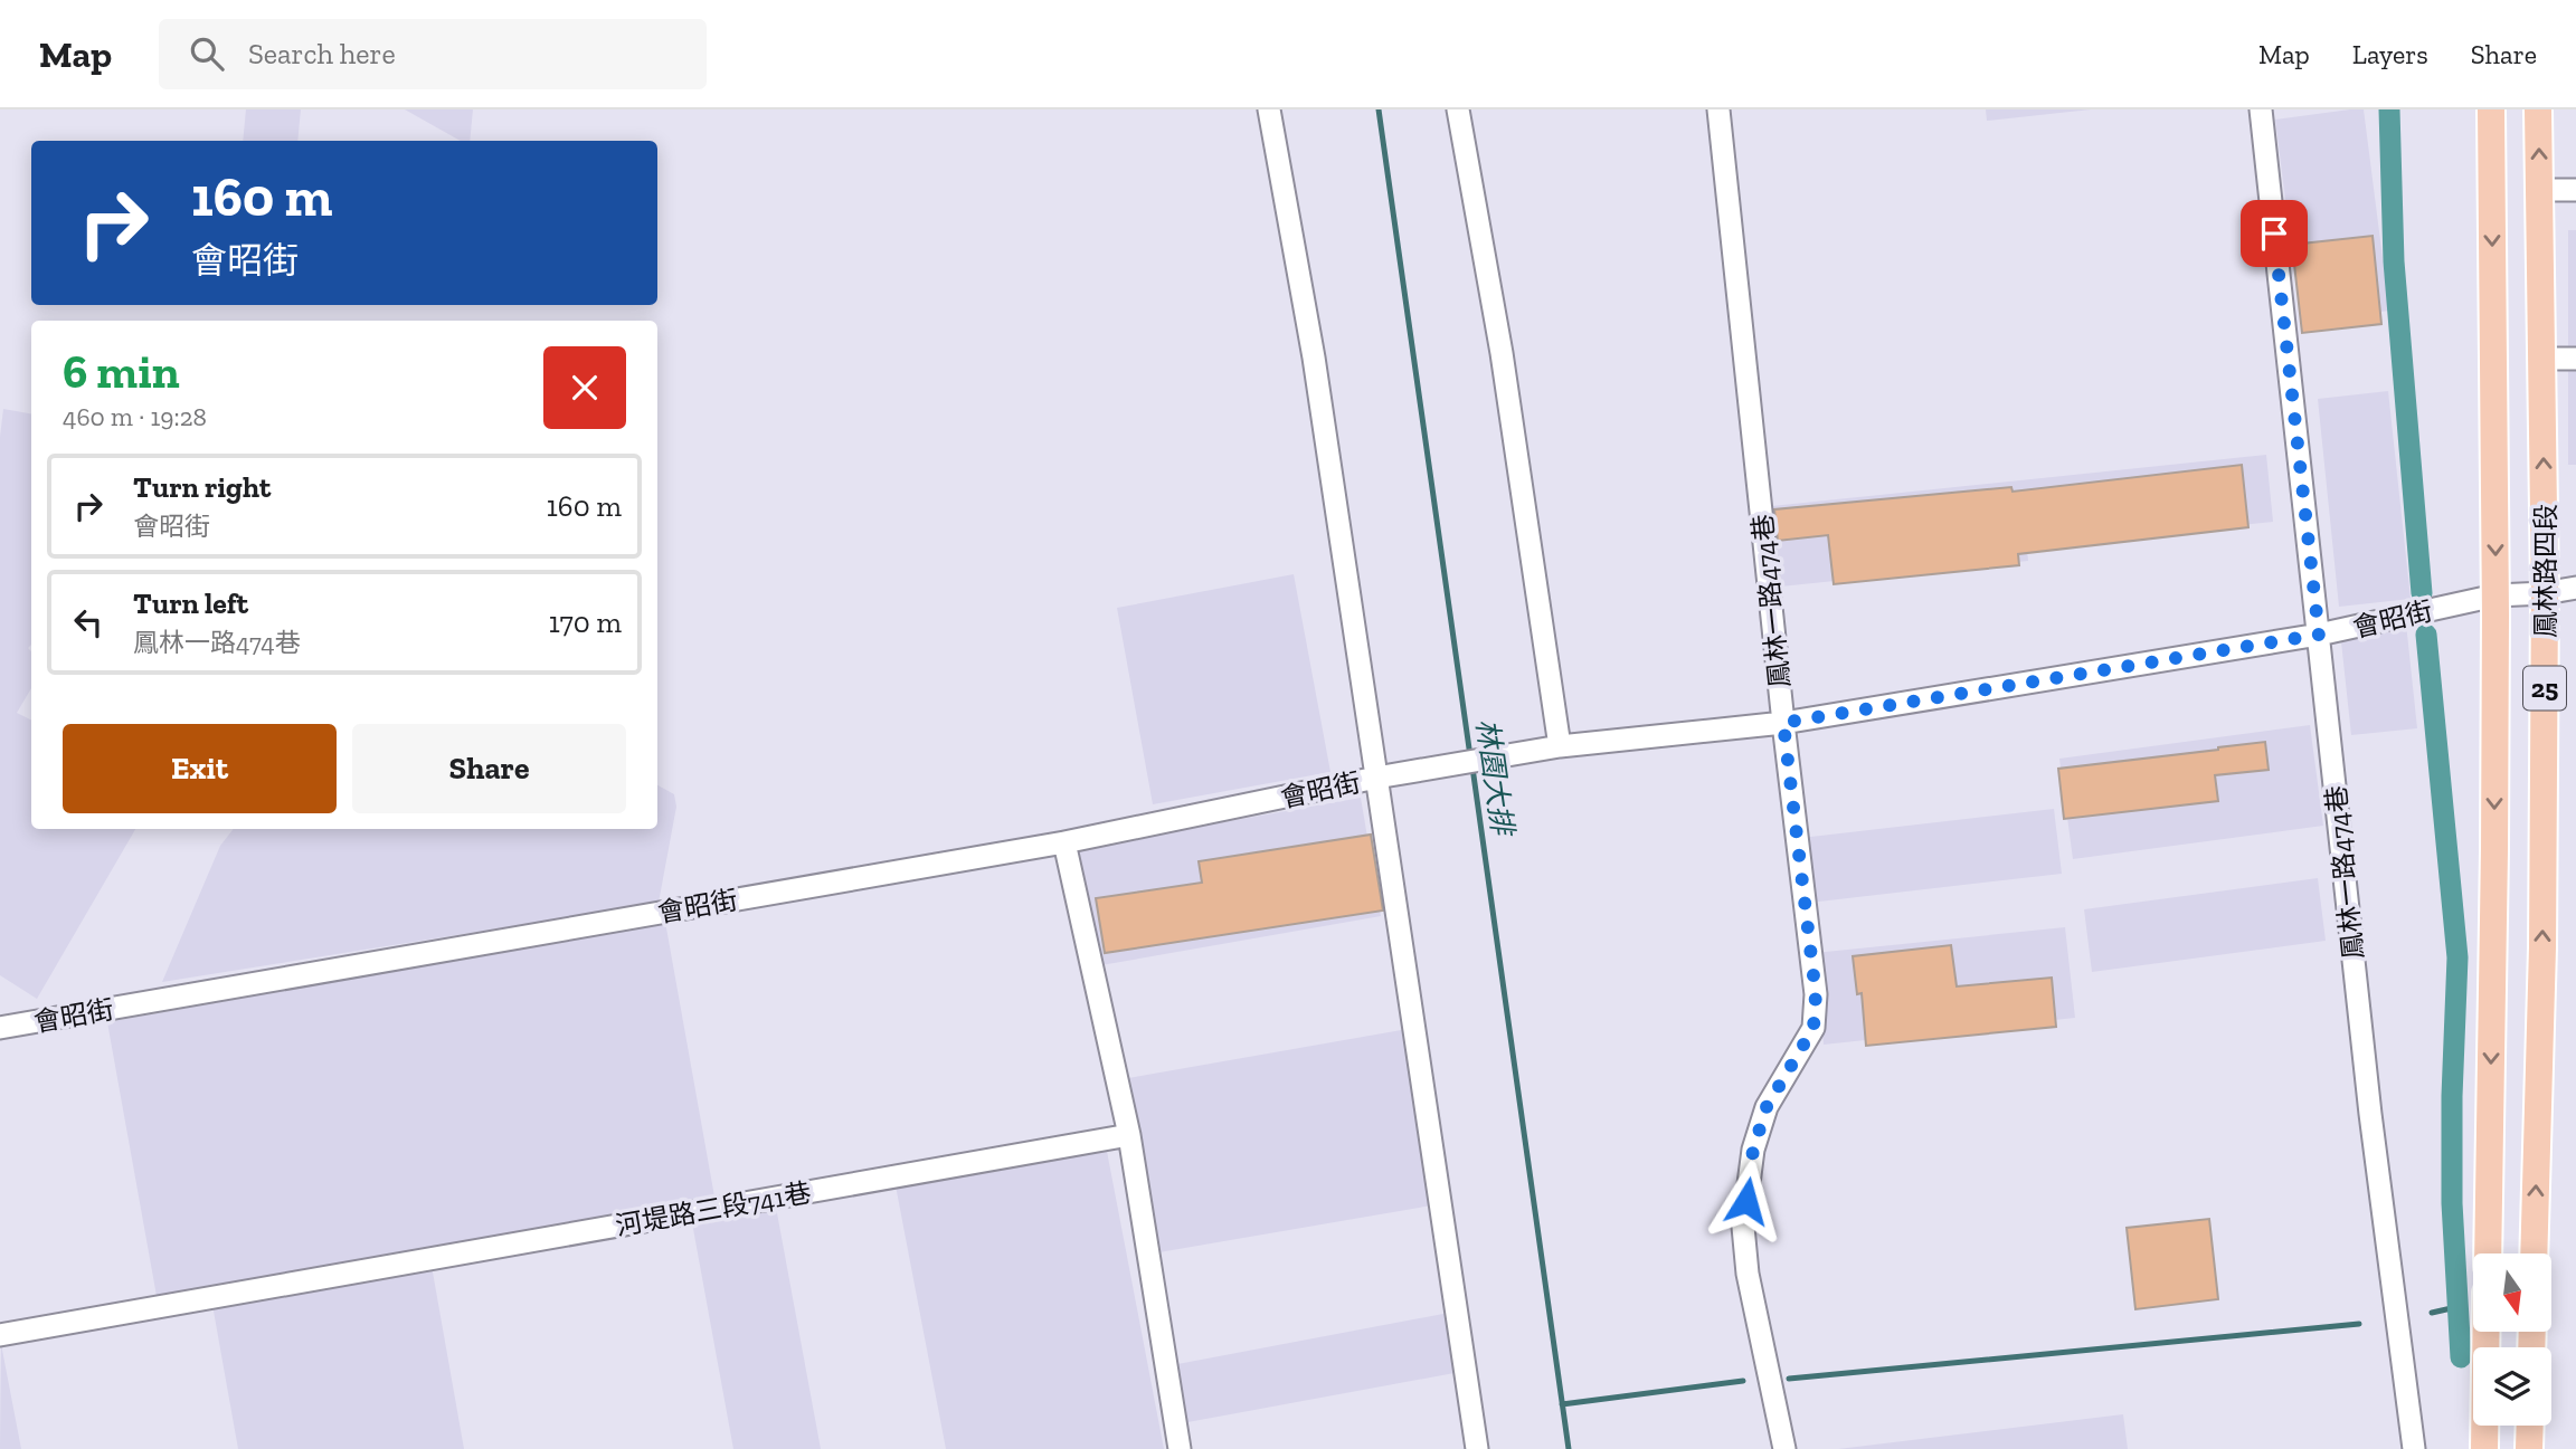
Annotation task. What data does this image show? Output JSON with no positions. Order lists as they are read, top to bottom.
{
  "streets": {
    "main road": ["鳳林路四段", "25"],
    "street": ["鳳林一路474巷", "會昭街", "河堤路三段741巷"]
  },
  "crossings": [
    ["鳳林路四段", "會昭街"],
    ["鳳林一路474巷", "會昭街"]
  ],
  "water": ["林園大排"],
  "north": "bottom",
  "page": {
    "header": "Map",
    "search": "Search here",
    "nav": ["Map", "Layers", "Share"],
    "turn": ["160 m", "會昭街"],
    "heading": ["6 min", "460 m · 19:28"],
    "list": [
      {
        "name": "Turn right",
        "note": "會昭街",
        "value": "160 m"
      },
      {
        "name": "Turn left",
        "note": "鳳林一路474巷",
        "value": "170 m"
      }
    ],
    "buttons": ["Exit", "Share"]
  }
}
